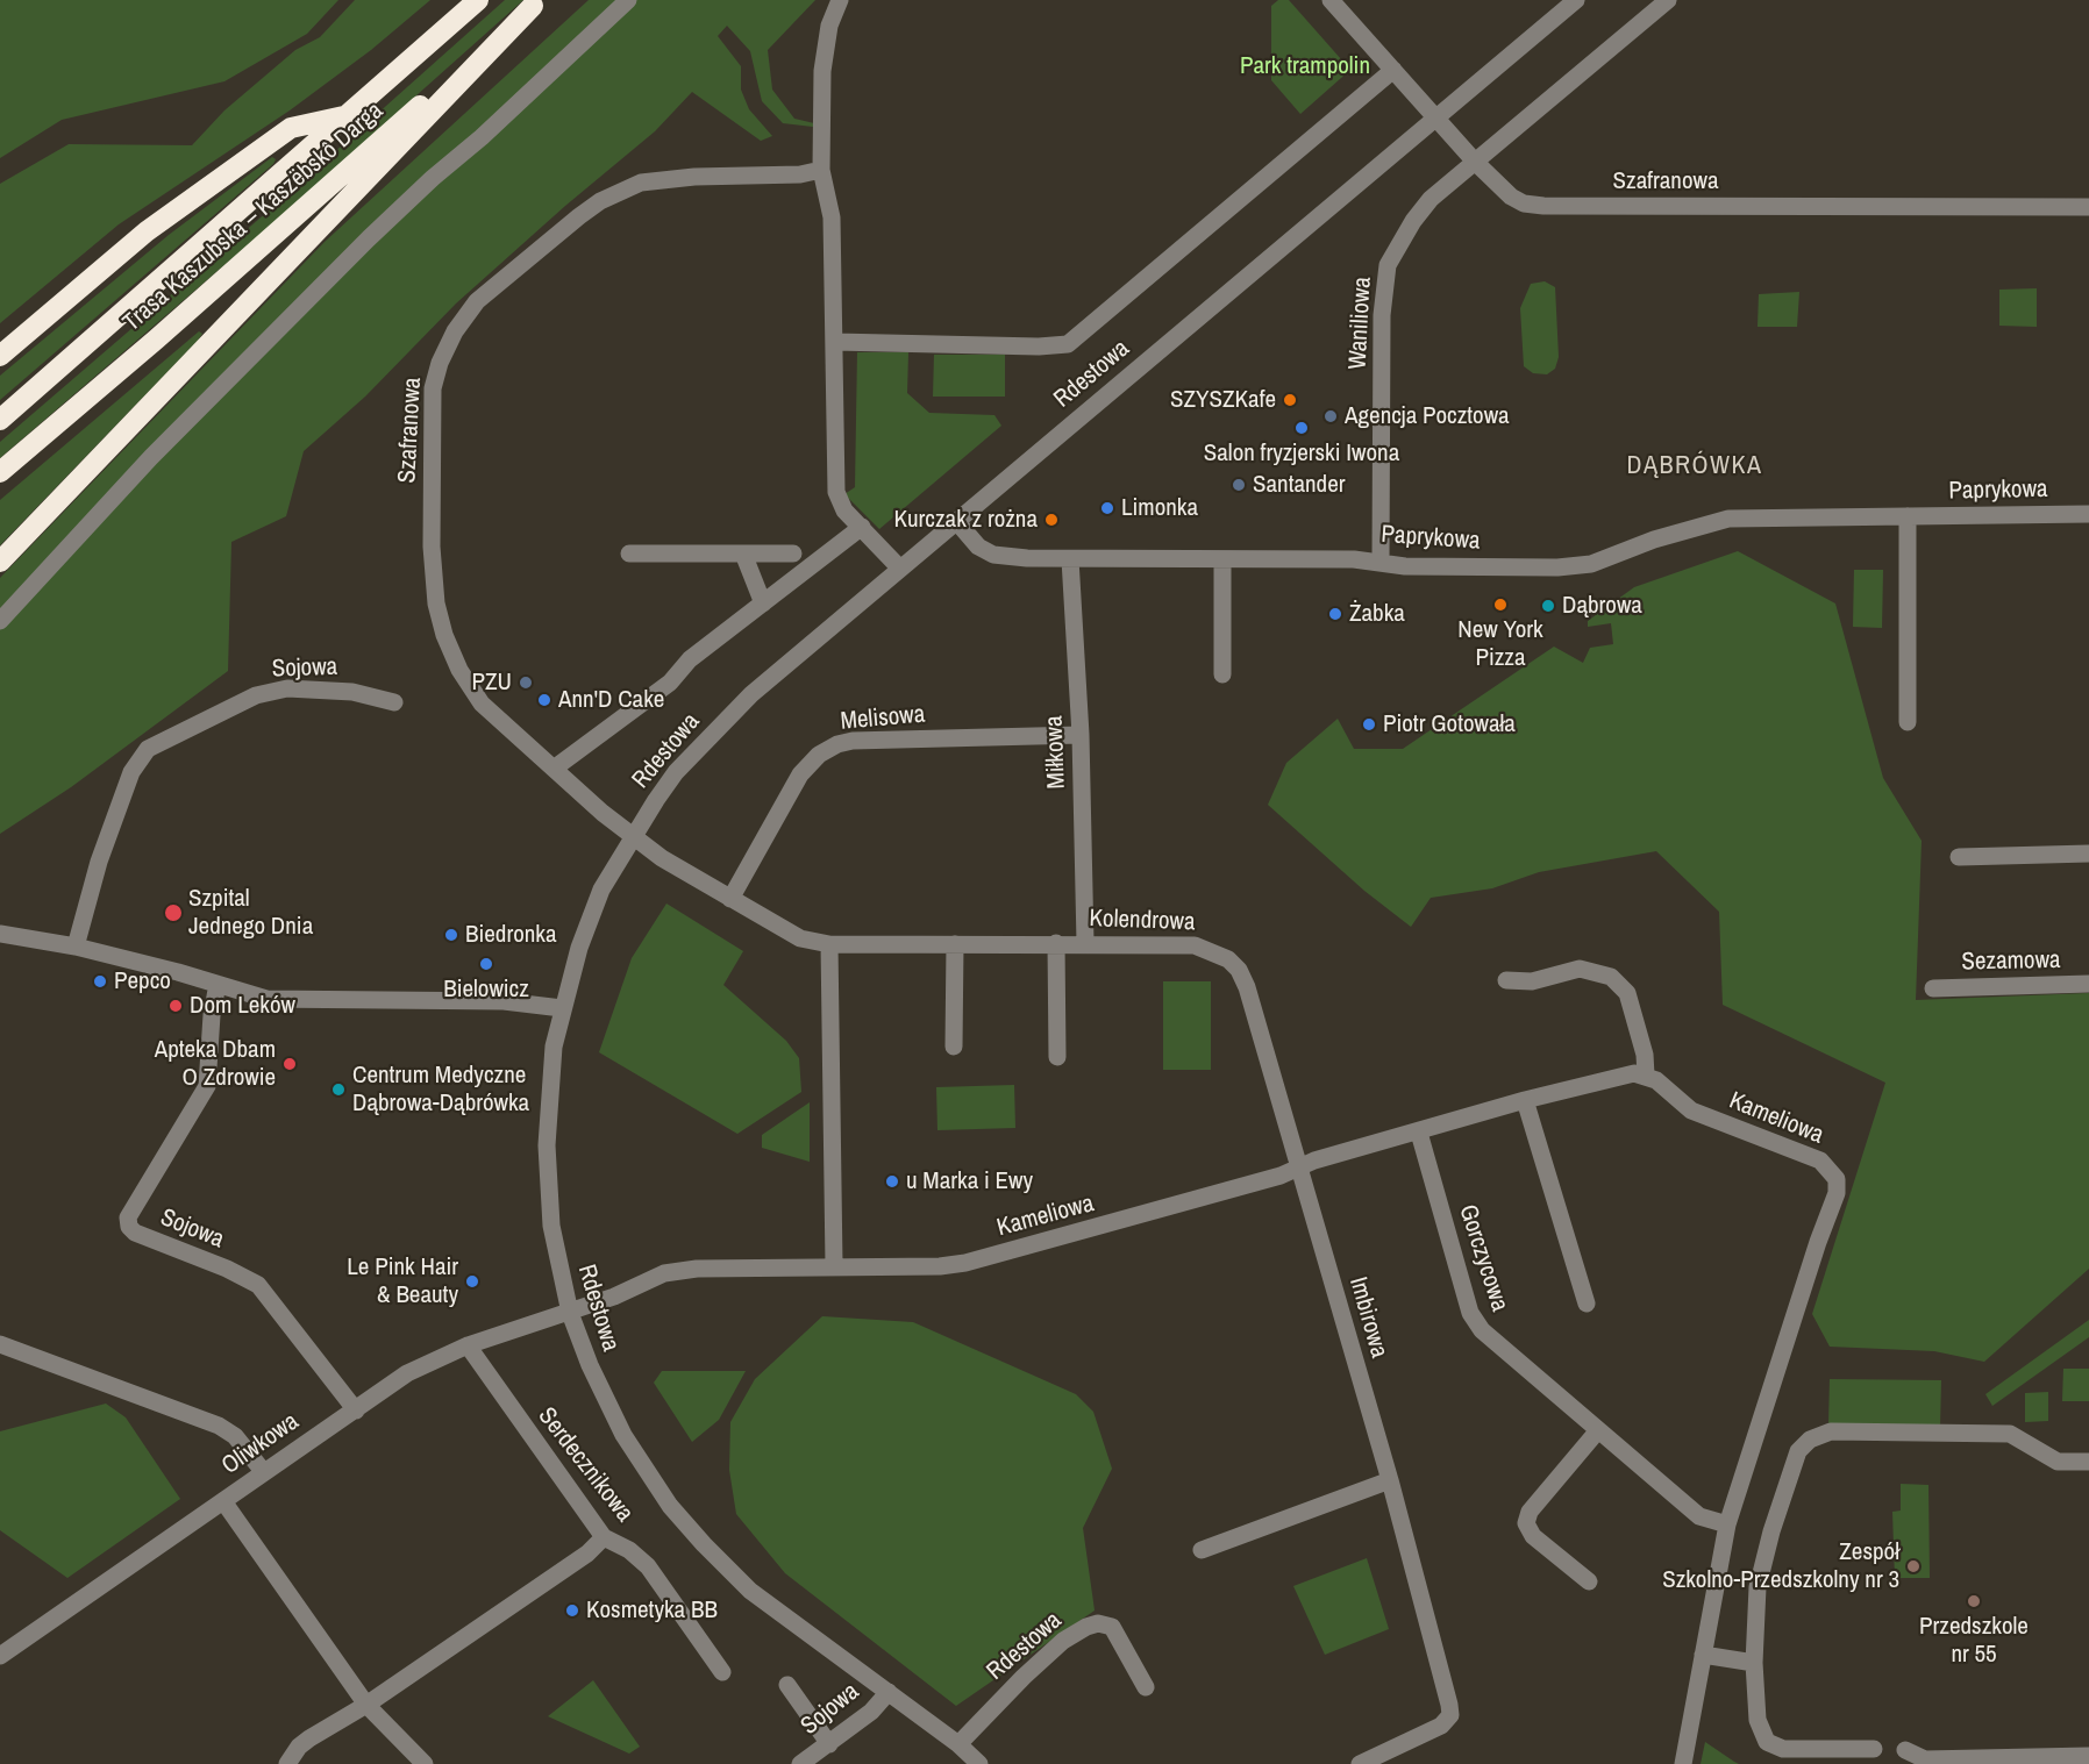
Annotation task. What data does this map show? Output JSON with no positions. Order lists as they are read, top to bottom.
{
  "streets": {
    "highway": ["Trasa Kaszubska – Kaszëbskô Darga"],
    "street": [
      "Szafranowa",
      "Waniliowa",
      "Rdestowa",
      "Paprykowa",
      "Sojowa",
      "Melisowa",
      "Miłkowa",
      "Kolendrowa",
      "Sezamowa",
      "Kameliowa",
      "Gorczycowa",
      "Imbirowa",
      "Oliwkowa",
      "Serdecznikowa"
    ]
  },
  "crossings": [
    ["Szafranowa", "Waniliowa"],
    ["Szafranowa", "Rdestowa"],
    ["Szafranowa", "Kolendrowa"],
    ["Waniliowa", "Paprykowa"],
    ["Rdestowa", "Paprykowa"],
    ["Rdestowa", "Sojowa"],
    ["Rdestowa", "Kolendrowa"],
    ["Rdestowa", "Kameliowa"],
    ["Rdestowa", "Oliwkowa"],
    ["Paprykowa", "Miłkowa"],
    ["Sojowa", "Oliwkowa"],
    ["Melisowa", "Miłkowa"],
    ["Melisowa", "Kolendrowa"],
    ["Miłkowa", "Kolendrowa"],
    ["Kolendrowa", "Kameliowa"],
    ["Kolendrowa", "Imbirowa"],
    ["Kameliowa", "Gorczycowa"],
    ["Kameliowa", "Imbirowa"],
    ["Kameliowa", "Oliwkowa"],
    ["Oliwkowa", "Serdecznikowa"]
  ],
  "districts": ["DĄBRÓWKA"],
  "parks": ["Park trampolin"],
  "places": [
    "SZYSZKafe",
    "Agencja Pocztowa",
    "Salon fryzjerski Iwona",
    "Santander",
    "Limonka",
    "Kurczak z rożna",
    "New York Pizza",
    "Dąbrowa",
    "Żabka",
    "PZU",
    "Ann'D Cake",
    "Piotr Gotowała",
    "Szpital Jednego Dnia",
    "Biedronka",
    "Bielowicz",
    "Pepco",
    "Dom Leków",
    "Apteka Dbam O Zdrowie",
    "Centrum Medyczne Dąbrowa-Dąbrówka",
    "u Marka i Ewy",
    "Le Pink Hair & Beauty",
    "Zespół Szkolno-Przedszkolny nr 3",
    "Przedszkole nr 55",
    "Kosmetyka BB"
  ]
}
